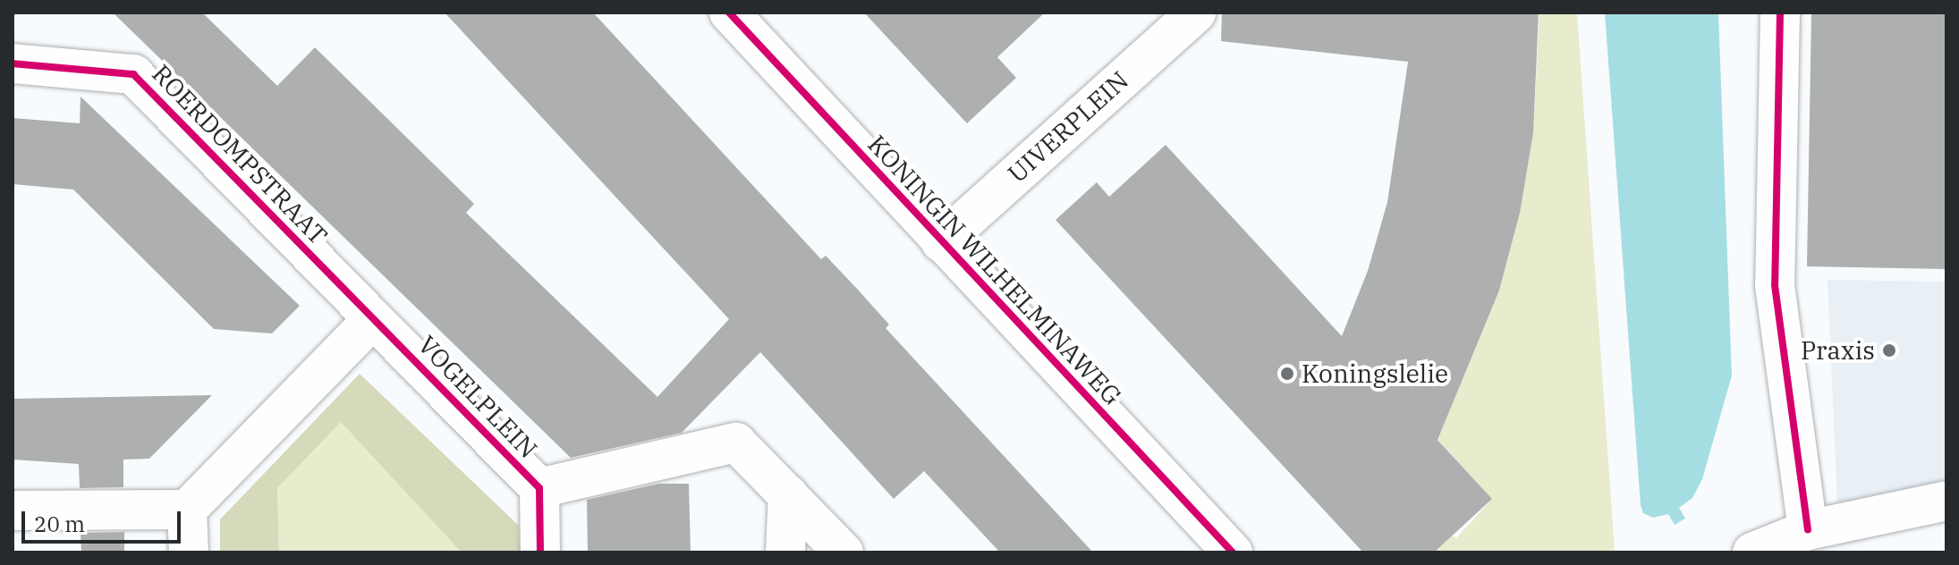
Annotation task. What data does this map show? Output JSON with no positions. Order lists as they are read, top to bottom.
{
  "streets": {
    "street": [
      "UIVERPLEIN",
      "ROERDOMPSTRAAT",
      "KONINGIN WILHELMINAWEG",
      "VOGELPLEIN"
    ]
  },
  "crossings": [
    ["UIVERPLEIN", "KONINGIN WILHELMINAWEG"],
    ["ROERDOMPSTRAAT", "VOGELPLEIN"]
  ],
  "places": ["Praxis", "Koningslelie"],
  "scale_bar": "20 m"
}
